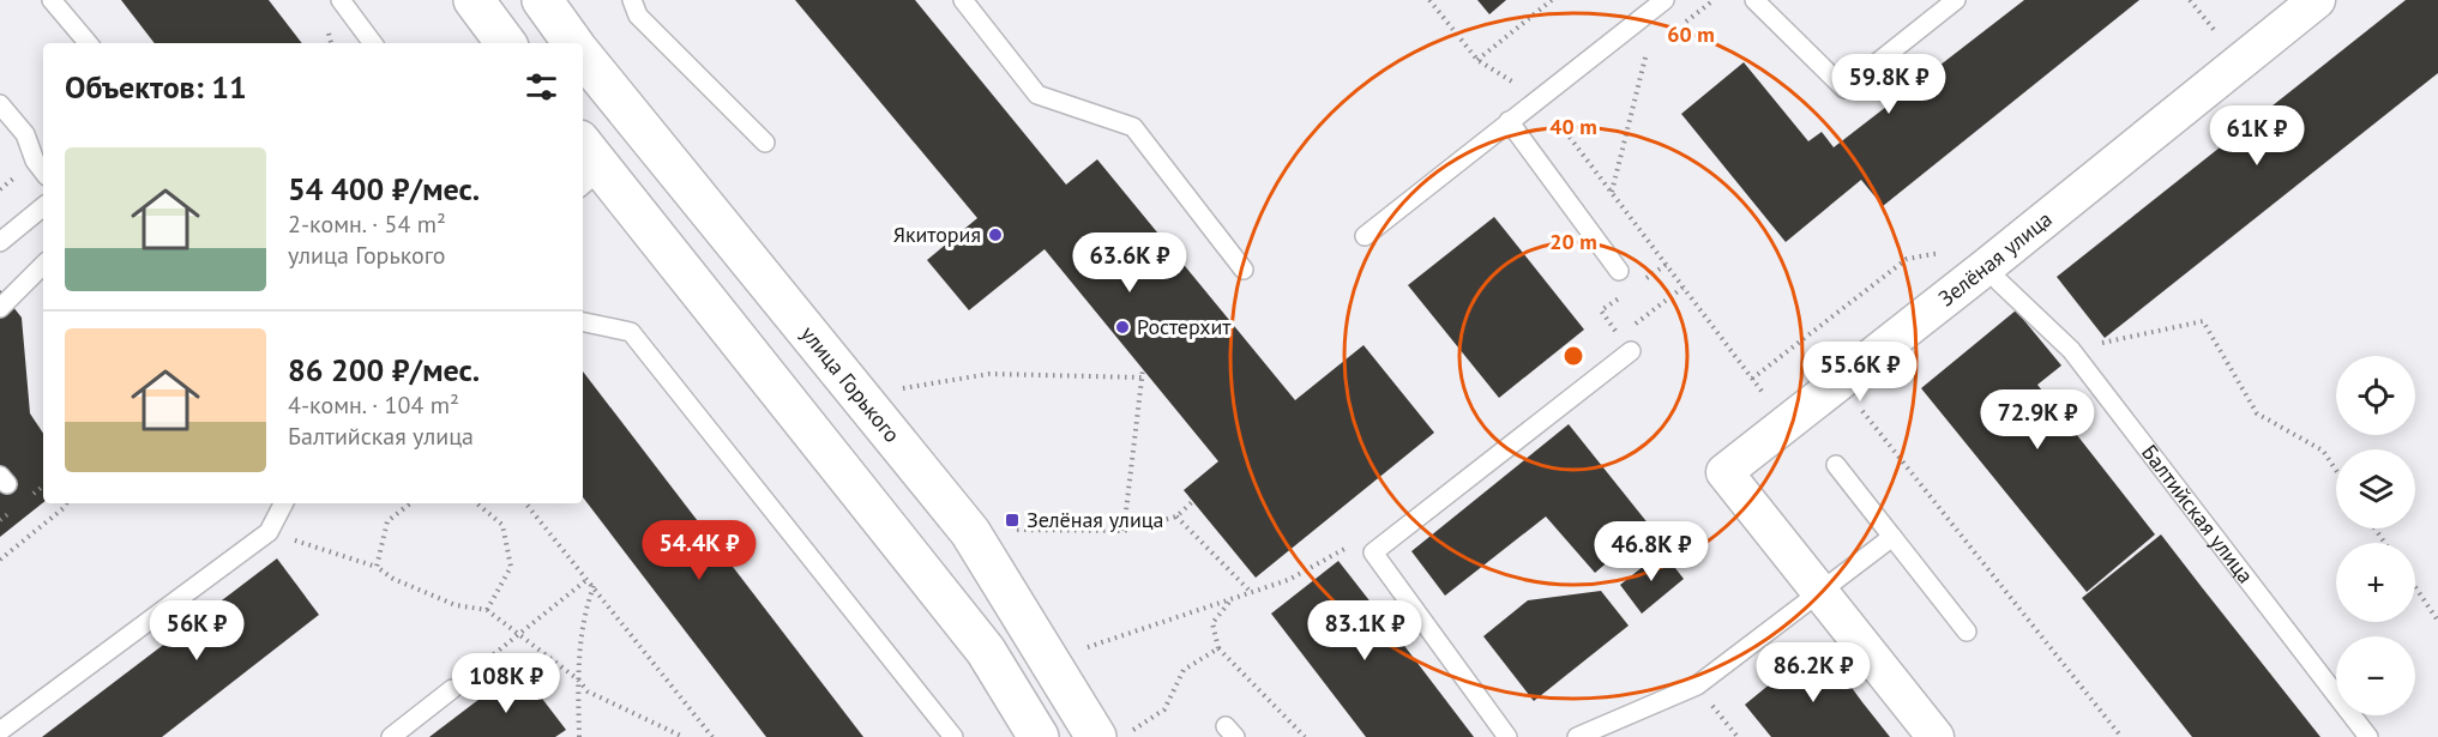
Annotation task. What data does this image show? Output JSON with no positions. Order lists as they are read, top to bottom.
{
  "streets": {
    "main road": ["улица Горького"],
    "street": ["Зелёная улица"],
    "lane": ["Балтийская улица"]
  },
  "crossings": [
    ["Зелёная улица", "Балтийская улица"]
  ],
  "places": {
    "other": ["Якитория", "Ростерхит"],
    "transit": ["Зелёная улица"]
  },
  "page": {
    "heading": "Объектов: 11",
    "price": [
      "59.8K ₽",
      "61K ₽",
      "63.6K ₽",
      "55.6K ₽",
      "72.9K ₽",
      "54.4K ₽",
      "46.8K ₽",
      "56K ₽",
      "83.1K ₽",
      "86.2K ₽",
      "108K ₽"
    ],
    "list": [
      {
        "name": "54 400 ₽/мес.",
        "note": "2-комн. · 54 m² · улица Горького"
      },
      {
        "name": "86 200 ₽/мес.",
        "note": "4-комн. · 104 m² · Балтийская улица"
      }
    ],
    "map_buttons": ["+", "−"]
  },
  "rings": ["60 m", "40 m", "20 m"]
}
